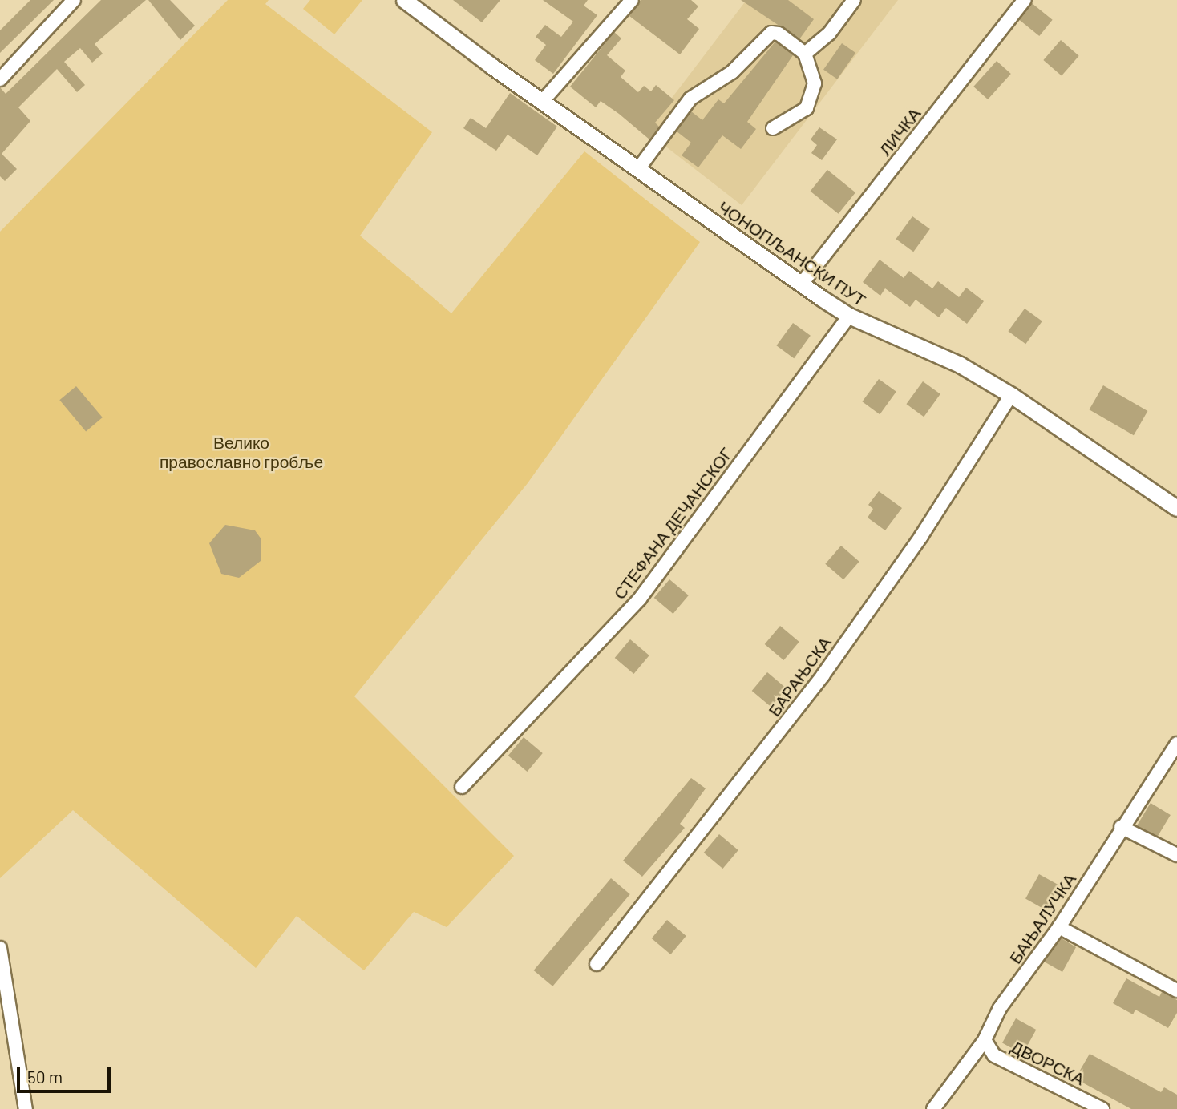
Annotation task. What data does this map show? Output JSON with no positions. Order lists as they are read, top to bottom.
{
  "streets": {
    "street": [
      "ЛИЧКА",
      "ЧОНОПЉАНСКИ ПУТ",
      "СТЕФАНА ДЕЧАНСКОГ",
      "БАРАЊСКА",
      "БАЊАЛУЧКА",
      "ДВОРСКА"
    ]
  },
  "crossings": [
    ["ЛИЧКА", "ЧОНОПЉАНСКИ ПУТ"],
    ["ЧОНОПЉАНСКИ ПУТ", "СТЕФАНА ДЕЧАНСКОГ"],
    ["ЧОНОПЉАНСКИ ПУТ", "БАРАЊСКА"],
    ["БАЊАЛУЧКА", "ДВОРСКА"]
  ],
  "parks": ["Велико православно гробље"],
  "scale_bar": "50 m"
}
